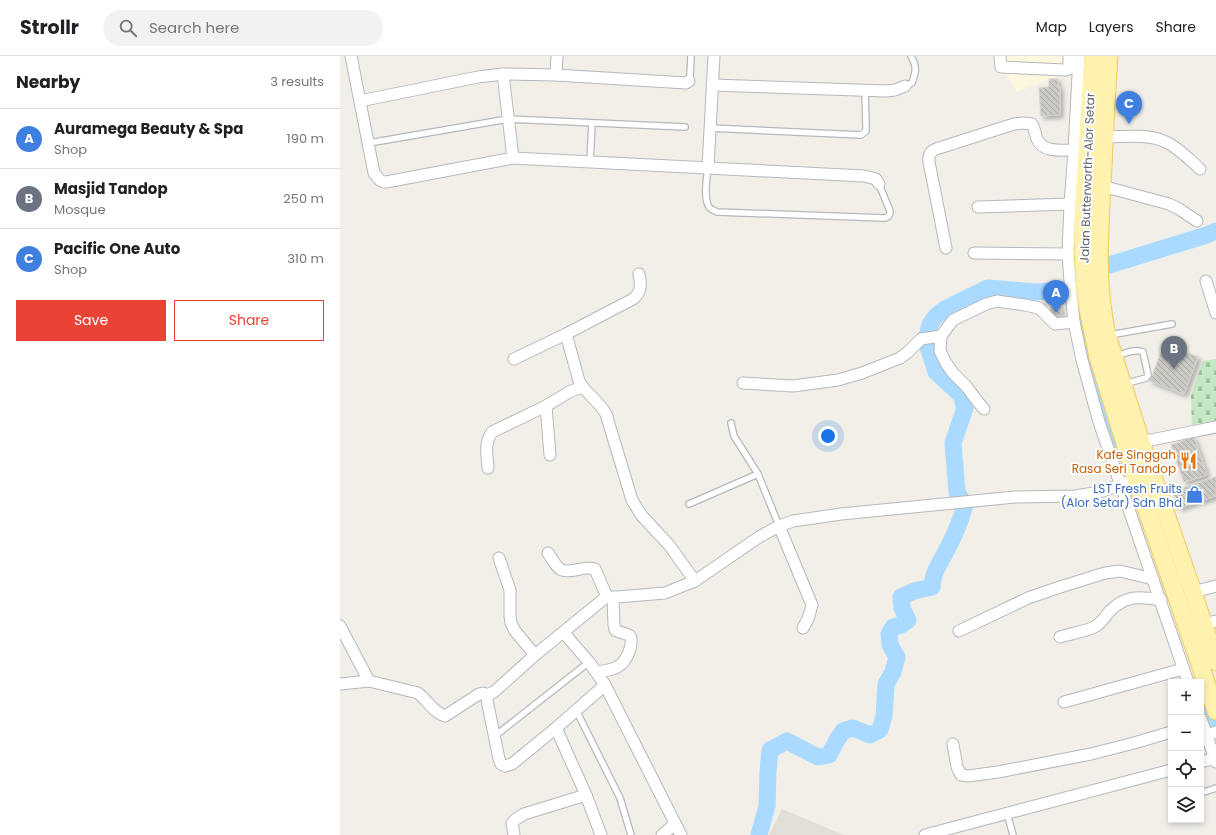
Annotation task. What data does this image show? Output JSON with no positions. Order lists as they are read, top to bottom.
{
  "streets": {
    "main road": ["Jalan Butterworth-Alor Setar"]
  },
  "places": {
    "restaurant": ["Kafe Singgah Rasa Seri Tandop"],
    "shop": ["LST Fresh Fruits (Alor Setar) Sdn Bhd"]
  },
  "page": {
    "header": "Strollr",
    "search": "Search here",
    "nav": ["Map", "Layers", "Share"],
    "heading": ["Nearby", "3 results"],
    "pins": ["C", "A", "B"],
    "list": [
      {
        "mark": "A",
        "name": "Auramega Beauty & Spa",
        "note": "Shop",
        "value": "190 m"
      },
      {
        "mark": "B",
        "name": "Masjid Tandop",
        "note": "Mosque",
        "value": "250 m"
      },
      {
        "mark": "C",
        "name": "Pacific One Auto",
        "note": "Shop",
        "value": "310 m"
      }
    ],
    "buttons": ["Save", "Share"],
    "map_buttons": ["+", "−"]
  }
}
